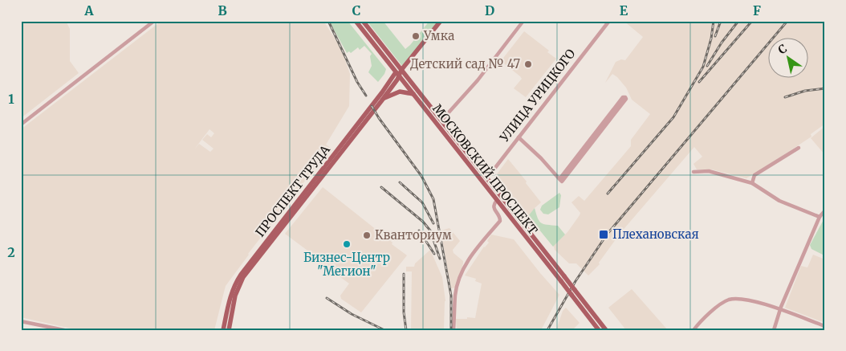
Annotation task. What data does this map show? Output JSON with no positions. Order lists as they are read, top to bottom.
{
  "streets": {
    "main road": ["МОСКОВСКИЙ ПРОСПЕКТ", "ПРОСПЕКТ ТРУДА"],
    "street": ["УЛИЦА УРИЦКОГО"]
  },
  "crossings": [
    ["УЛИЦА УРИЦКОГО", "МОСКОВСКИЙ ПРОСПЕКТ"],
    ["МОСКОВСКИЙ ПРОСПЕКТ", "ПРОСПЕКТ ТРУДА"]
  ],
  "places": {
    "other": [
      "Умка",
      "Детский сад № 47",
      "Кванториум",
      "Бизнес-Центр \"Мегион\""
    ],
    "transit": ["Плехановская"]
  },
  "north": "top left",
  "grid": {
    "columns": [
      "A",
      "B",
      "C",
      "D",
      "E",
      "F"
    ],
    "rows": ["1", "2"]
  }
}
